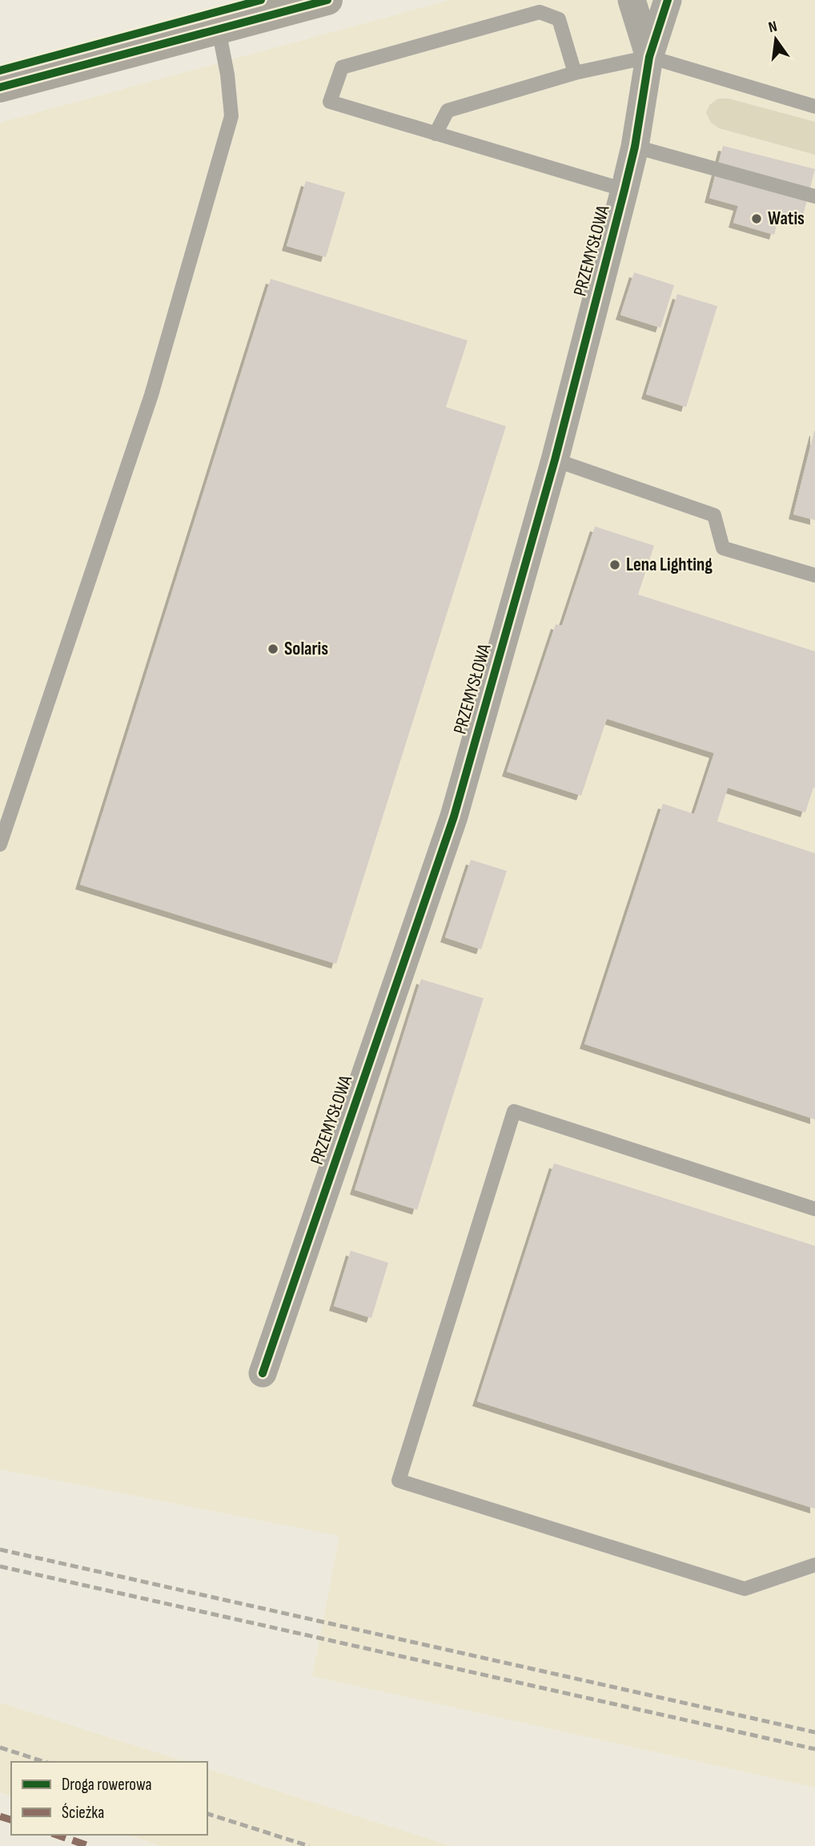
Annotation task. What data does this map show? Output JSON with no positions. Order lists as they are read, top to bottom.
{
  "streets": {
    "street": ["PRZEMYSŁOWA"]
  },
  "places": ["Watis", "Lena Lighting", "Solaris"],
  "legend": ["Droga rowerowa", "Ścieżka"],
  "north": "top"
}
